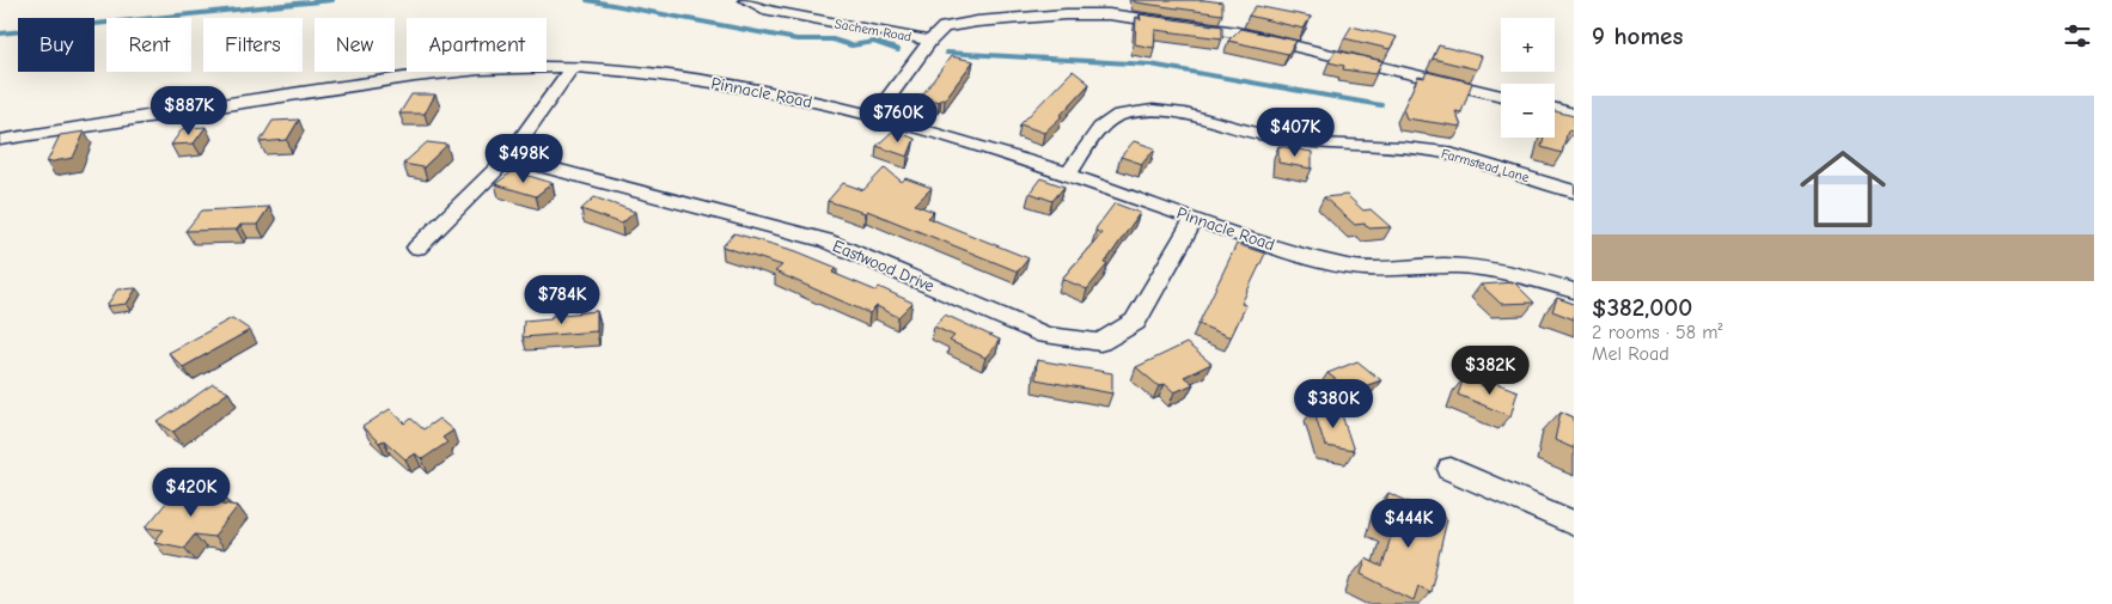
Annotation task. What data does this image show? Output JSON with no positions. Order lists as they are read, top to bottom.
{
  "streets": {
    "street": [
      "Sachem Road",
      "Pinnacle Road",
      "Farmstead Lane",
      "Eastwood Drive"
    ]
  },
  "crossings": [
    ["Pinnacle Road", "Farmstead Lane"],
    ["Pinnacle Road", "Eastwood Drive"]
  ],
  "page": {
    "heading": "9 homes",
    "map_buttons": ["+", "−"],
    "chip": [
      "Buy",
      "Rent",
      "Filters",
      "New",
      "Apartment"
    ],
    "list": [
      {
        "name": "$382,000",
        "note": "2 rooms · 58 m² · Mel Road"
      }
    ],
    "price": [
      "$887K",
      "$760K",
      "$407K",
      "$498K",
      "$784K",
      "$382K",
      "$380K",
      "$420K",
      "$444K"
    ]
  }
}
